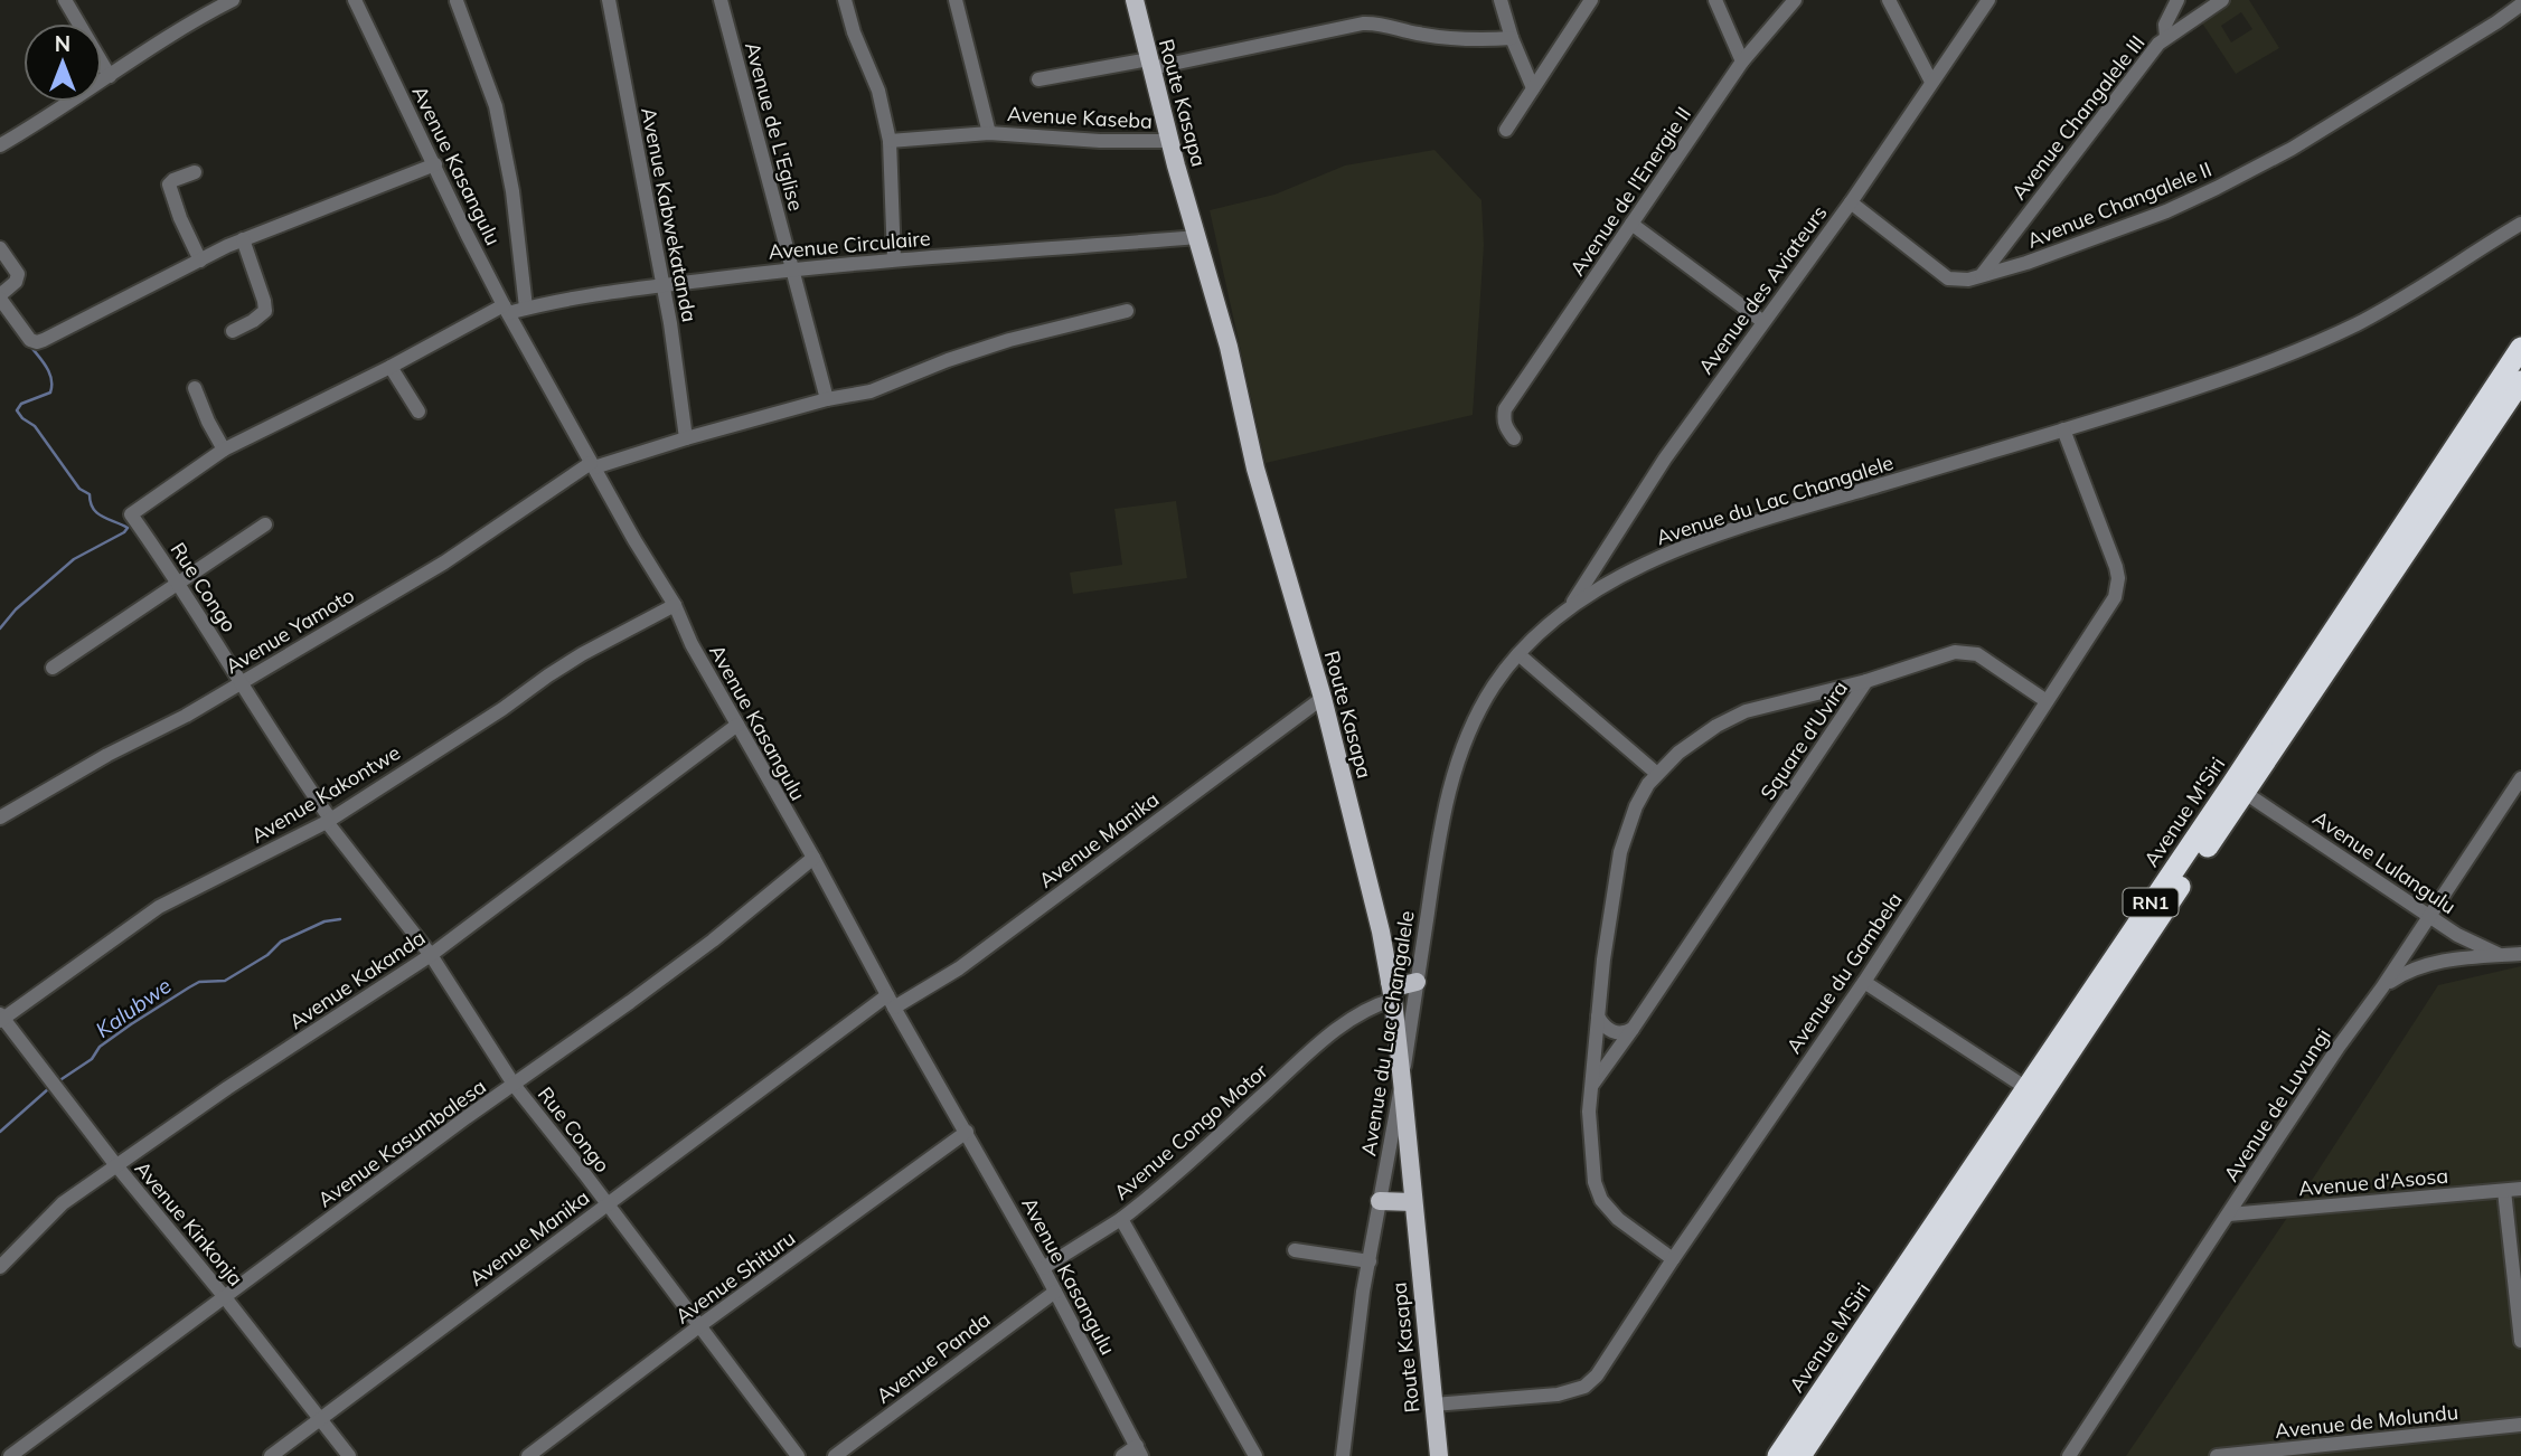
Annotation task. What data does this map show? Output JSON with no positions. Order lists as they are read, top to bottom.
{
  "streets": {
    "highway": ["Avenue M'Siri", "RN1"],
    "main road": ["Route Kasapa"],
    "street": [
      "Avenue Kaseba",
      "Avenue Changalele III",
      "Avenue de L'Eglise",
      "Avenue Kasangulu",
      "Avenue de l'Energie II",
      "Avenue Changalele II",
      "Avenue Kabwekatanda",
      "Avenue Circulaire",
      "Avenue des Aviateurs",
      "Avenue du Lac Changalele",
      "Rue Congo",
      "Avenue Yamoto",
      "Square d'Uvira",
      "Avenue Kakontwe",
      "Avenue Manika",
      "Avenue Lulangulu",
      "Avenue du Gambela",
      "Avenue Kakanda",
      "Avenue de Luvungi",
      "Avenue Congo Motor",
      "Avenue Kasumbalesa",
      "Avenue d'Asosa",
      "Avenue Kinkonja",
      "Avenue Shituru",
      "Avenue Panda",
      "Avenue de Molundu"
    ]
  },
  "crossings": [
    ["Route Kasapa", "Avenue Kaseba"],
    ["Route Kasapa", "Avenue Circulaire"],
    ["Route Kasapa", "Avenue du Lac Changalele"],
    ["Route Kasapa", "Avenue Manika"],
    ["Route Kasapa", "Avenue du Gambela"],
    ["Route Kasapa", "Avenue Congo Motor"],
    ["Avenue Changalele III", "Avenue Changalele II"],
    ["Avenue de L'Eglise", "Avenue Circulaire"],
    ["Avenue de L'Eglise", "Avenue Yamoto"],
    ["Avenue Kasangulu", "Avenue Circulaire"],
    ["Avenue Kasangulu", "Avenue Yamoto"],
    ["Avenue Kasangulu", "Avenue Kakontwe"],
    ["Avenue Kasangulu", "Avenue Manika"],
    ["Avenue Kasangulu", "Avenue Kakanda"],
    ["Avenue Kasangulu", "Avenue Kasumbalesa"],
    ["Avenue Kasangulu", "Avenue Shituru"],
    ["Avenue Kasangulu", "Avenue Panda"],
    ["Avenue Changalele II", "Avenue des Aviateurs"],
    ["Avenue Kabwekatanda", "Avenue Circulaire"],
    ["Avenue Kabwekatanda", "Avenue Yamoto"],
    ["Avenue Circulaire", "Rue Congo"],
    ["Avenue des Aviateurs", "Avenue du Lac Changalele"],
    ["Avenue du Lac Changalele", "Avenue du Gambela"],
    ["Rue Congo", "Avenue Yamoto"],
    ["Rue Congo", "Avenue Kakontwe"],
    ["Rue Congo", "Avenue Manika"],
    ["Rue Congo", "Avenue Kakanda"],
    ["Rue Congo", "Avenue Kasumbalesa"],
    ["Rue Congo", "Avenue Shituru"],
    ["Avenue Kakontwe", "Avenue Kinkonja"],
    ["Avenue M'Siri", "Avenue Lulangulu"],
    ["Avenue Manika", "Avenue Kinkonja"],
    ["Avenue Lulangulu", "Avenue de Luvungi"],
    ["Avenue Kakanda", "Avenue Kinkonja"],
    ["Avenue de Luvungi", "Avenue d'Asosa"],
    ["Avenue Kasumbalesa", "Avenue Kinkonja"]
  ],
  "water": ["Kalubwe"],
  "north": "top"
}
